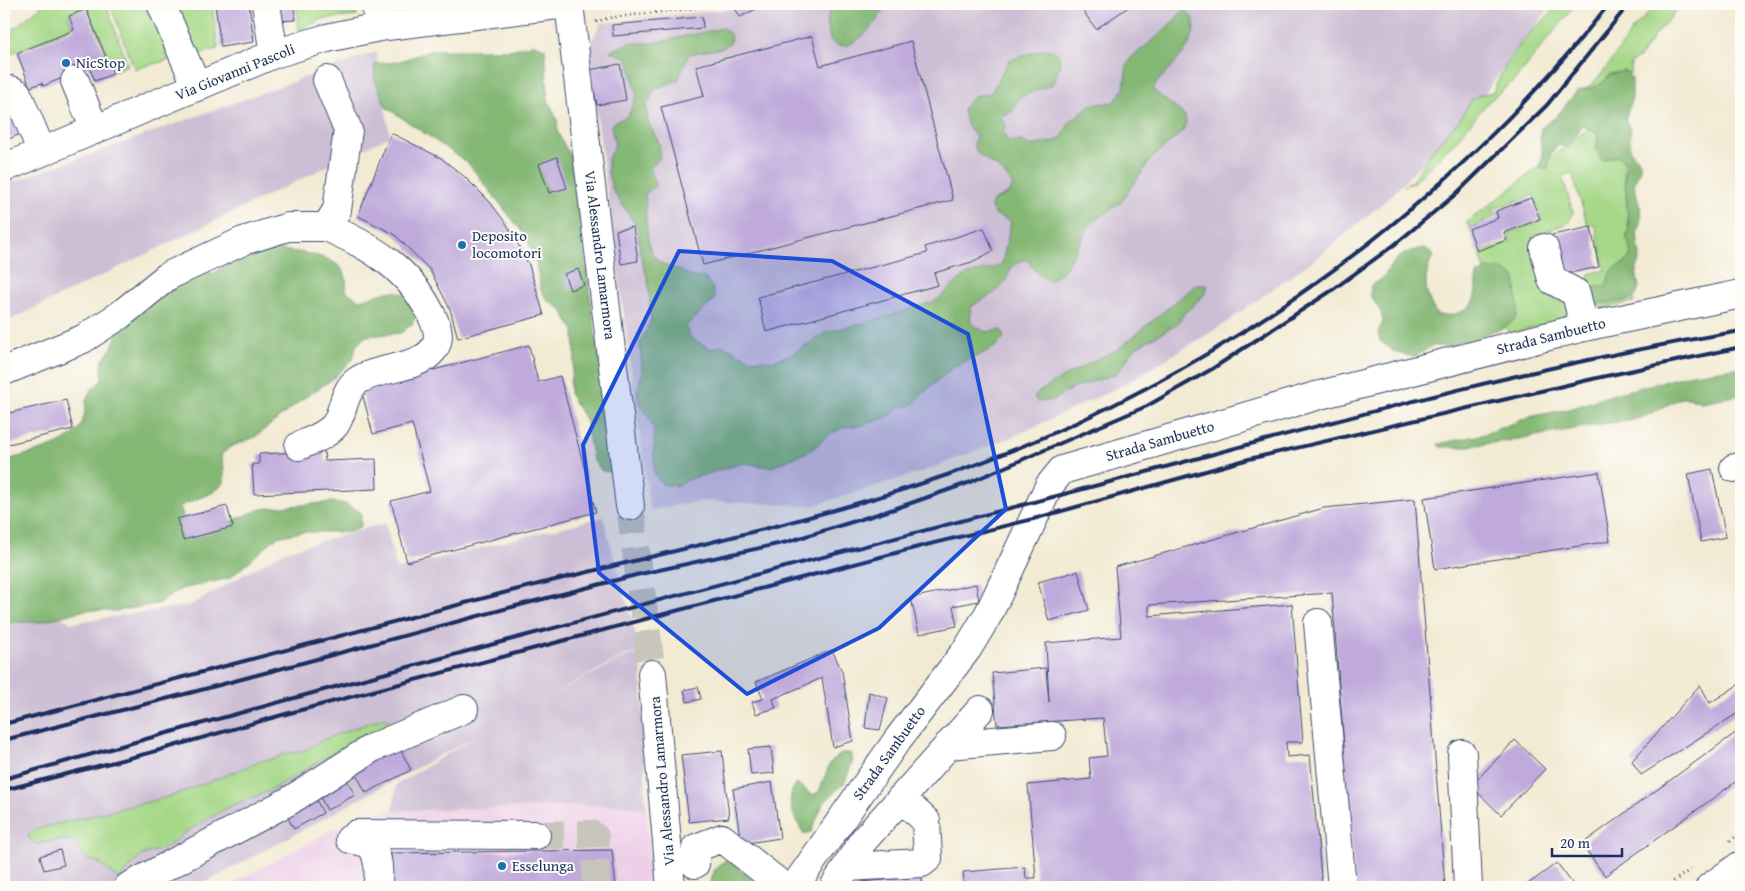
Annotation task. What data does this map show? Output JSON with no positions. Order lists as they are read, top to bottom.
{
  "streets": {
    "street": ["Via Giovanni Pascoli", "Via Alessandro Lamarmora", "Strada Sambuetto"]
  },
  "crossings": [
    ["Via Giovanni Pascoli", "Via Alessandro Lamarmora"]
  ],
  "places": ["NicStop", "Deposito locomotori", "Esselunga"],
  "scale_bar": "20 m"
}
